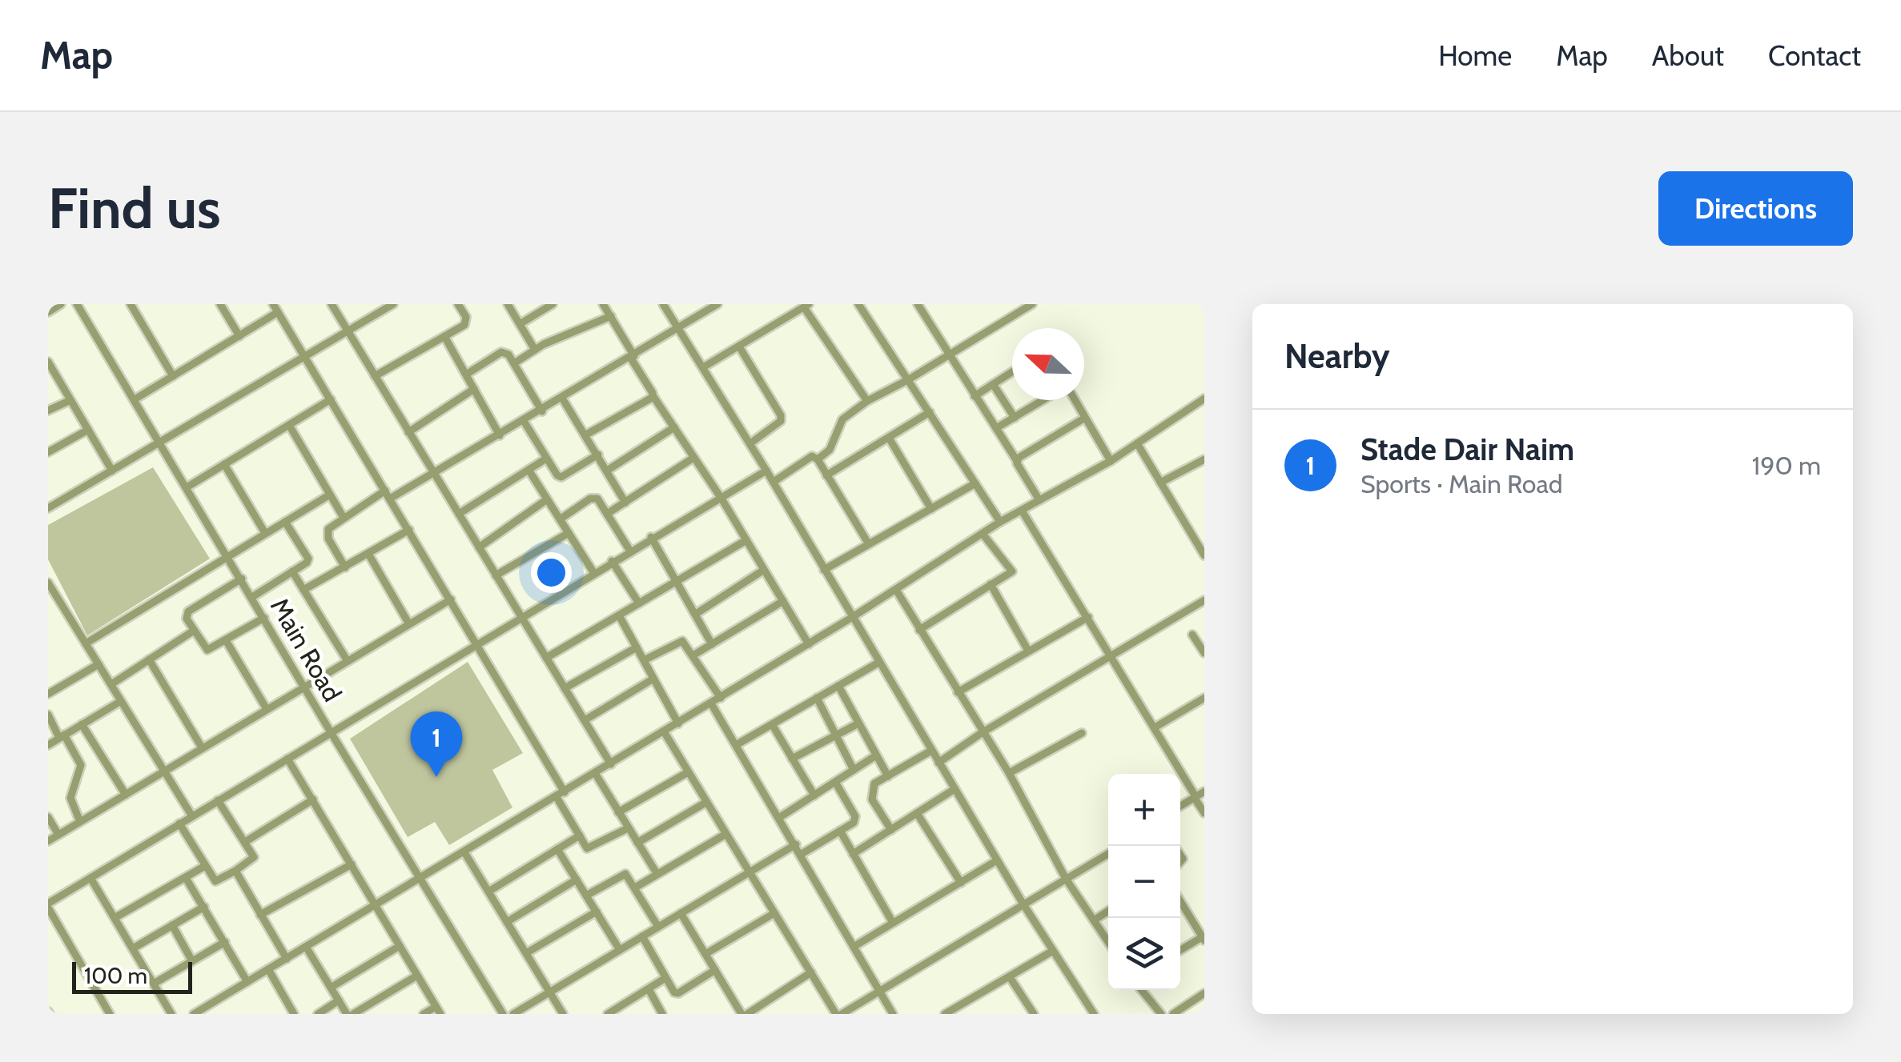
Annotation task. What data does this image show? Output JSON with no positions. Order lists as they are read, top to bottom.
{
  "streets": {
    "street": ["Main Road"]
  },
  "scale_bar": "100 m",
  "north": "left",
  "page": {
    "header": "Map",
    "nav": [
      "Home",
      "Map",
      "About",
      "Contact"
    ],
    "buttons": "Directions",
    "title": "Find us",
    "heading": "Nearby",
    "list": [
      {
        "mark": "1",
        "name": "Stade Dair Naim",
        "note": "Sports · Main Road",
        "value": "190 m"
      }
    ],
    "pins": "1",
    "map_buttons": ["+", "−"],
    "scale": "100 m"
  }
}
